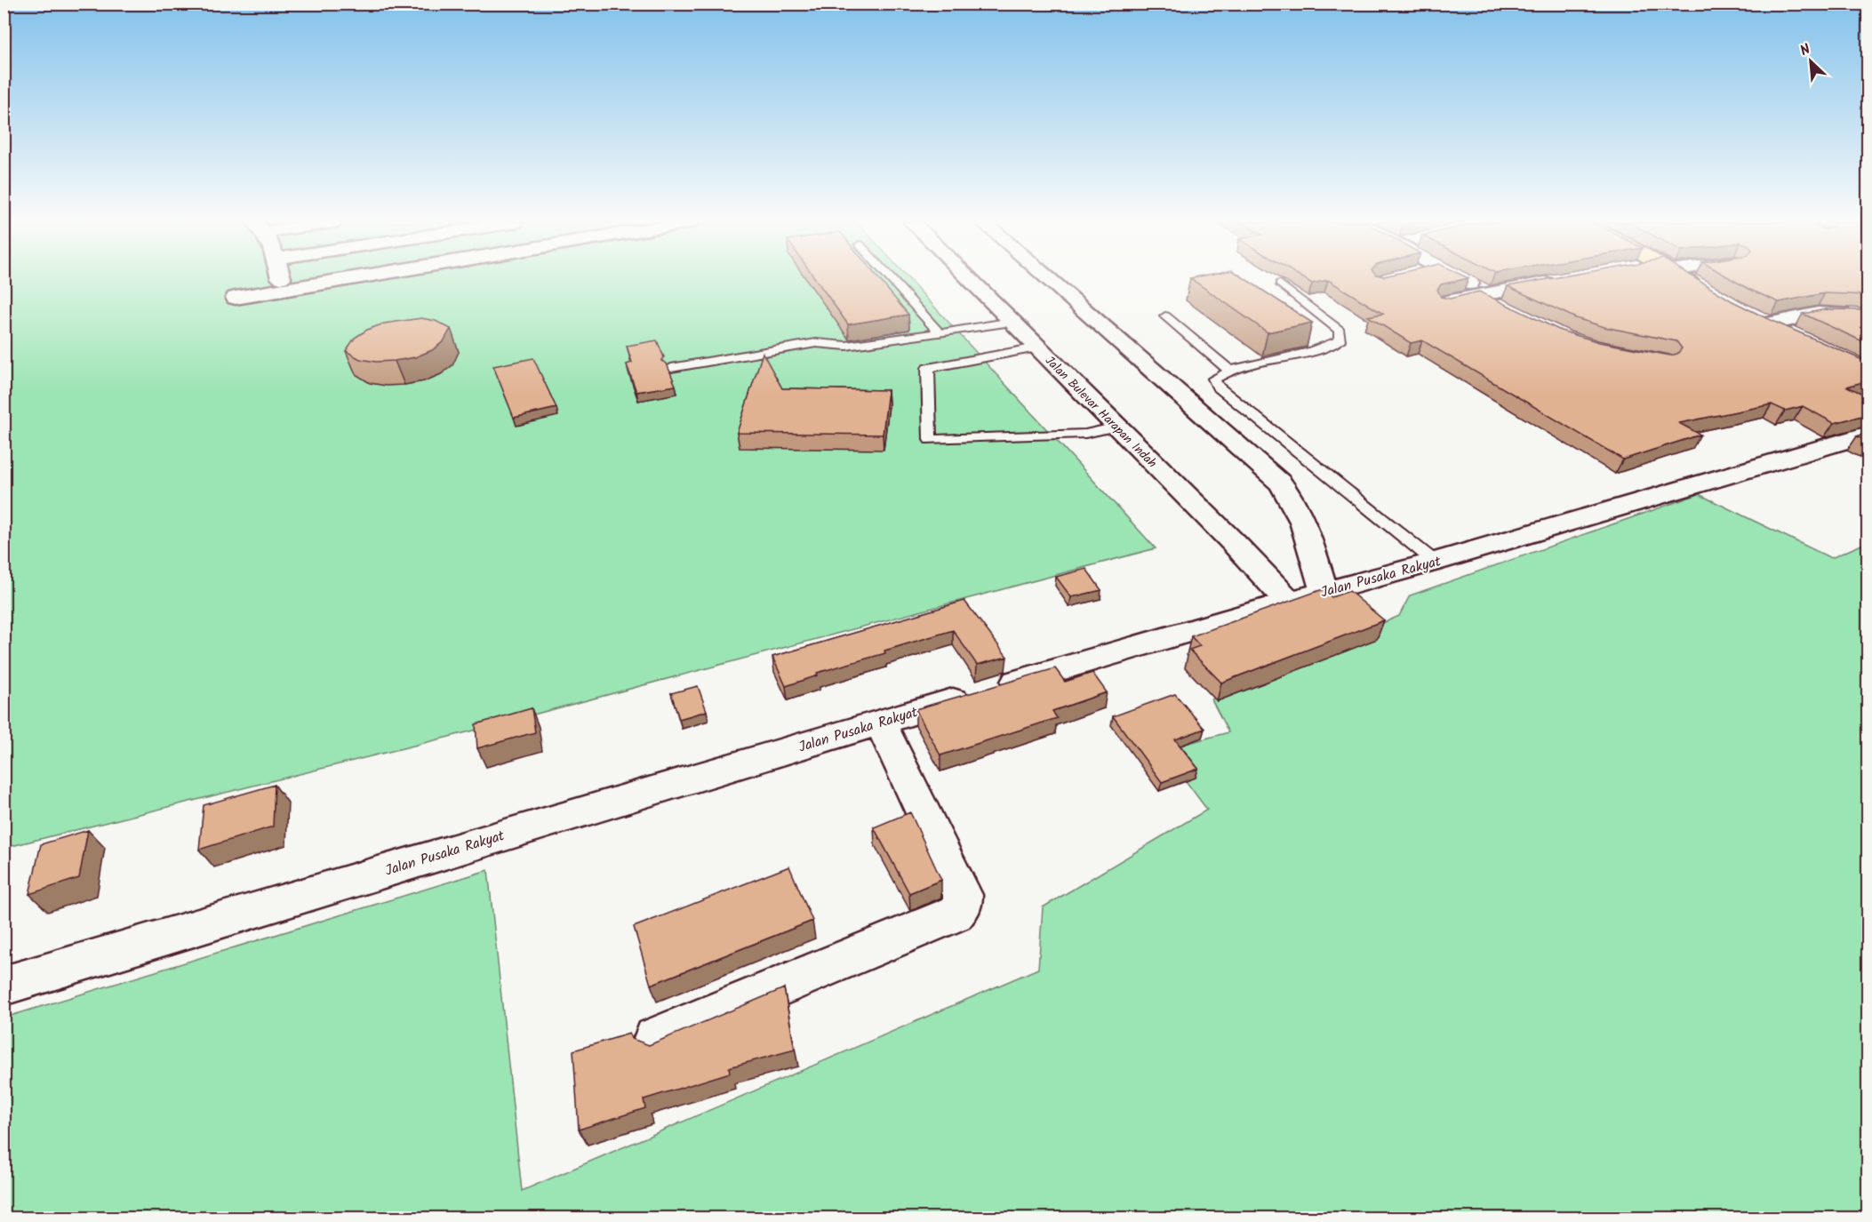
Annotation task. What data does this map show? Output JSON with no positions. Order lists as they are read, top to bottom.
{
  "streets": {
    "street": ["Jalan Bulevar Harapan Indah", "Jalan Pusaka Rakyat"]
  },
  "crossings": [
    ["Jalan Bulevar Harapan Indah", "Jalan Pusaka Rakyat"]
  ],
  "north": "top left"
}
